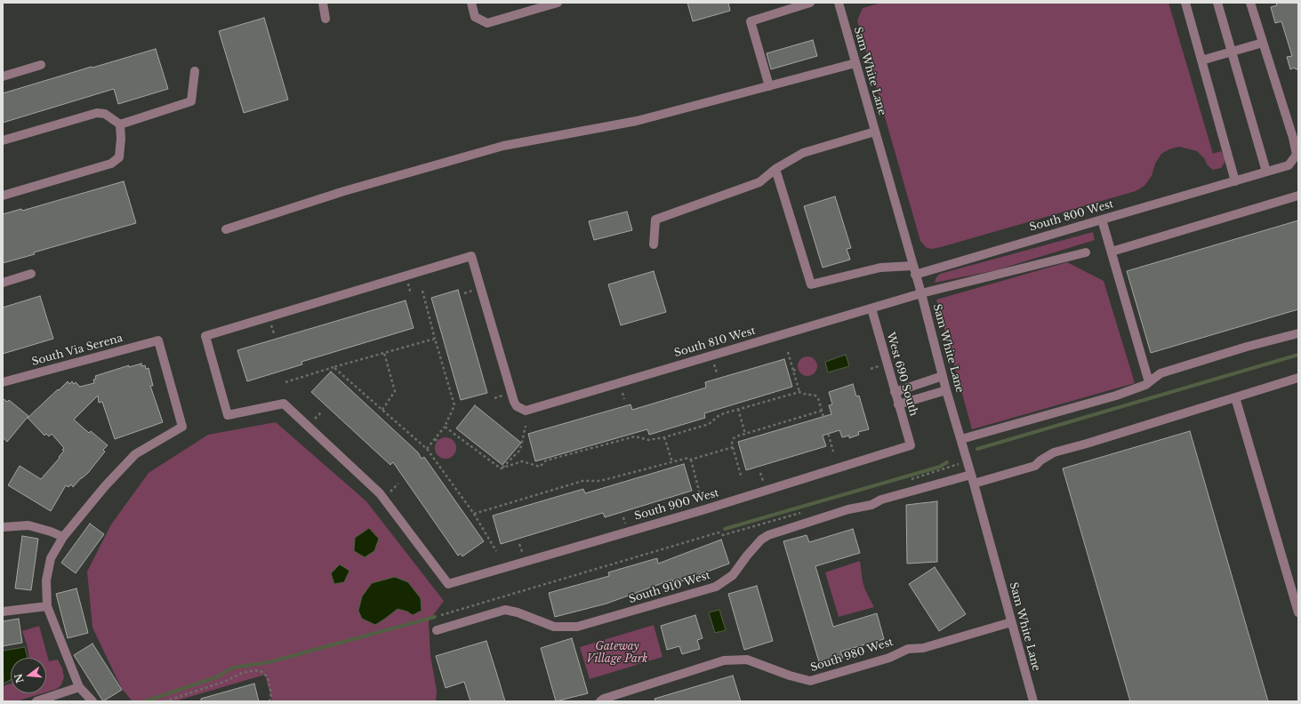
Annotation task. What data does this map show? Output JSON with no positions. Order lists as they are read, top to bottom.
{
  "streets": {
    "street": [
      "Sam White Lane",
      "South 800 West",
      "South 810 West",
      "South Via Serena",
      "West 690 South",
      "South 900 West",
      "South 910 West",
      "South 980 West"
    ]
  },
  "crossings": [
    ["Sam White Lane", "South 800 West"],
    ["Sam White Lane", "South 810 West"],
    ["Sam White Lane", "South 910 West"],
    ["Sam White Lane", "South 980 West"],
    ["South 810 West", "West 690 South"],
    ["South 810 West", "South 900 West"],
    ["West 690 South", "South 900 West"]
  ],
  "parks": ["Gateway Village Park"],
  "north": "left"
}
